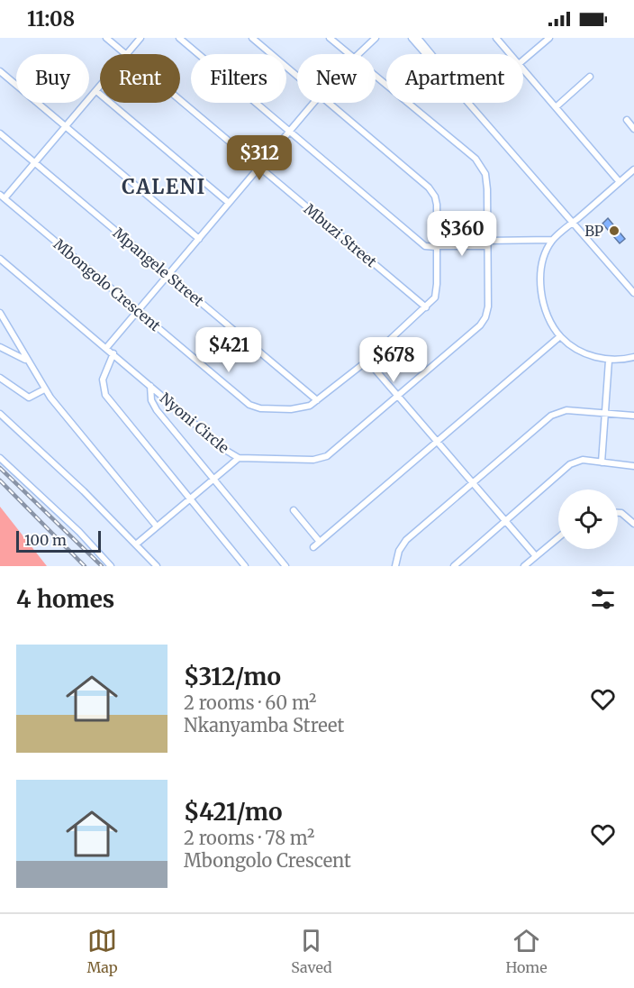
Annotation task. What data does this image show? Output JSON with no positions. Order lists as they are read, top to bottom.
{
  "streets": {
    "street": [
      "Mbuzi Street",
      "Mpangele Street",
      "Mbongolo Crescent",
      "Nyoni Circle"
    ]
  },
  "crossings": [
    ["Mbuzi Street", "Mbongolo Crescent"],
    ["Mpangele Street", "Mbongolo Crescent"]
  ],
  "districts": ["CALENI"],
  "places": ["BP"],
  "scale_bar": "100 m",
  "page": {
    "status": "11:08",
    "chip": [
      "Buy",
      "Rent",
      "Filters",
      "New",
      "Apartment"
    ],
    "price": [
      "$312",
      "$360",
      "$421",
      "$678"
    ],
    "scale": "100 m",
    "heading": "4 homes",
    "list": [
      {
        "name": "$312/mo",
        "note": "2 rooms · 60 m² · Nkanyamba Street"
      },
      {
        "name": "$421/mo",
        "note": "2 rooms · 78 m² · Mbongolo Crescent"
      }
    ],
    "tabs": ["Map", "Saved", "Home"]
  }
}
